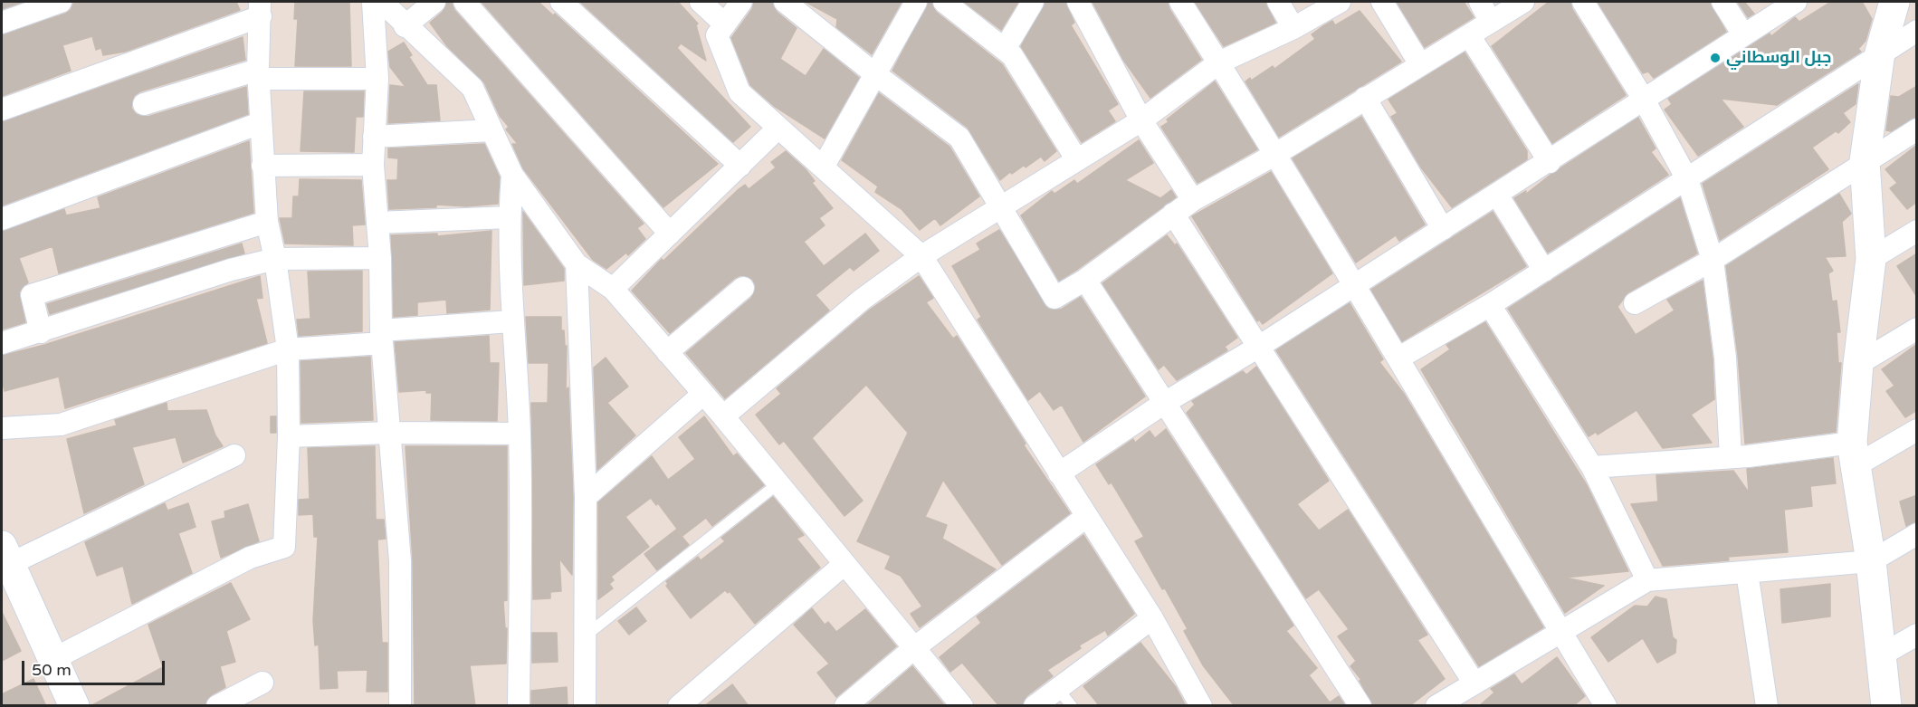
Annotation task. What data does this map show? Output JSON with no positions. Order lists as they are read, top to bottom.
{
  "places": ["جبل الوسطاني"],
  "scale_bar": "50 m"
}
